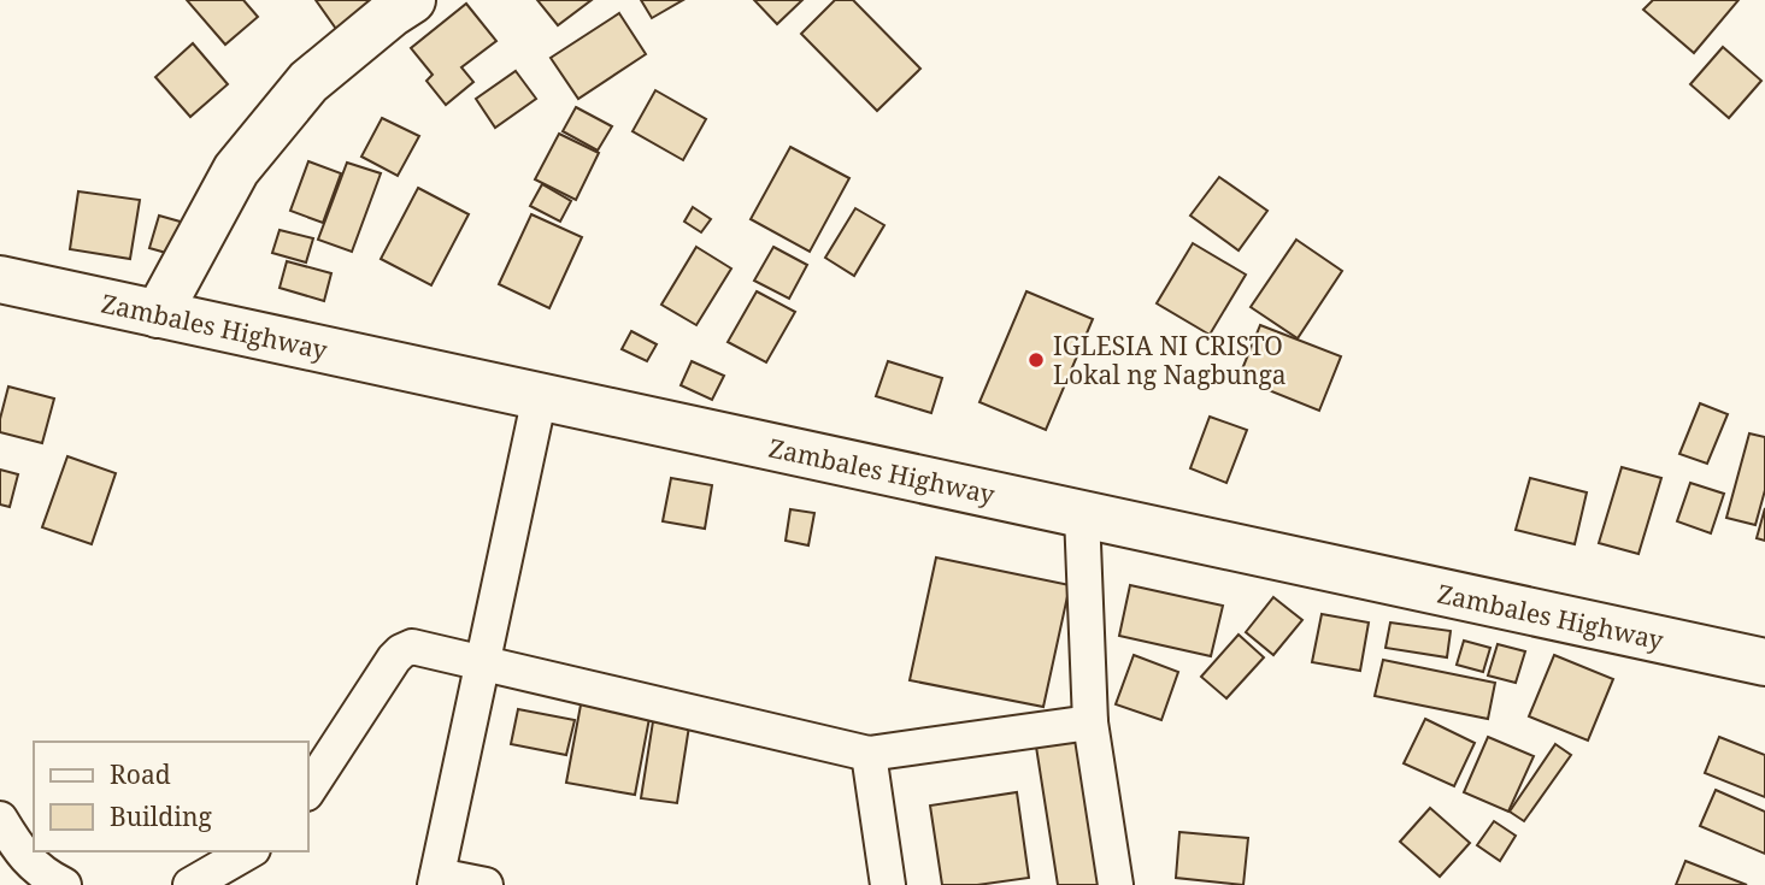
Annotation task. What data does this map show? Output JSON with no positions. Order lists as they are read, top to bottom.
{
  "streets": {
    "main road": ["Zambales Highway"]
  },
  "places": ["IGLESIA NI CRISTO Lokal ng Nagbunga"],
  "legend": ["Road", "Building"]
}
